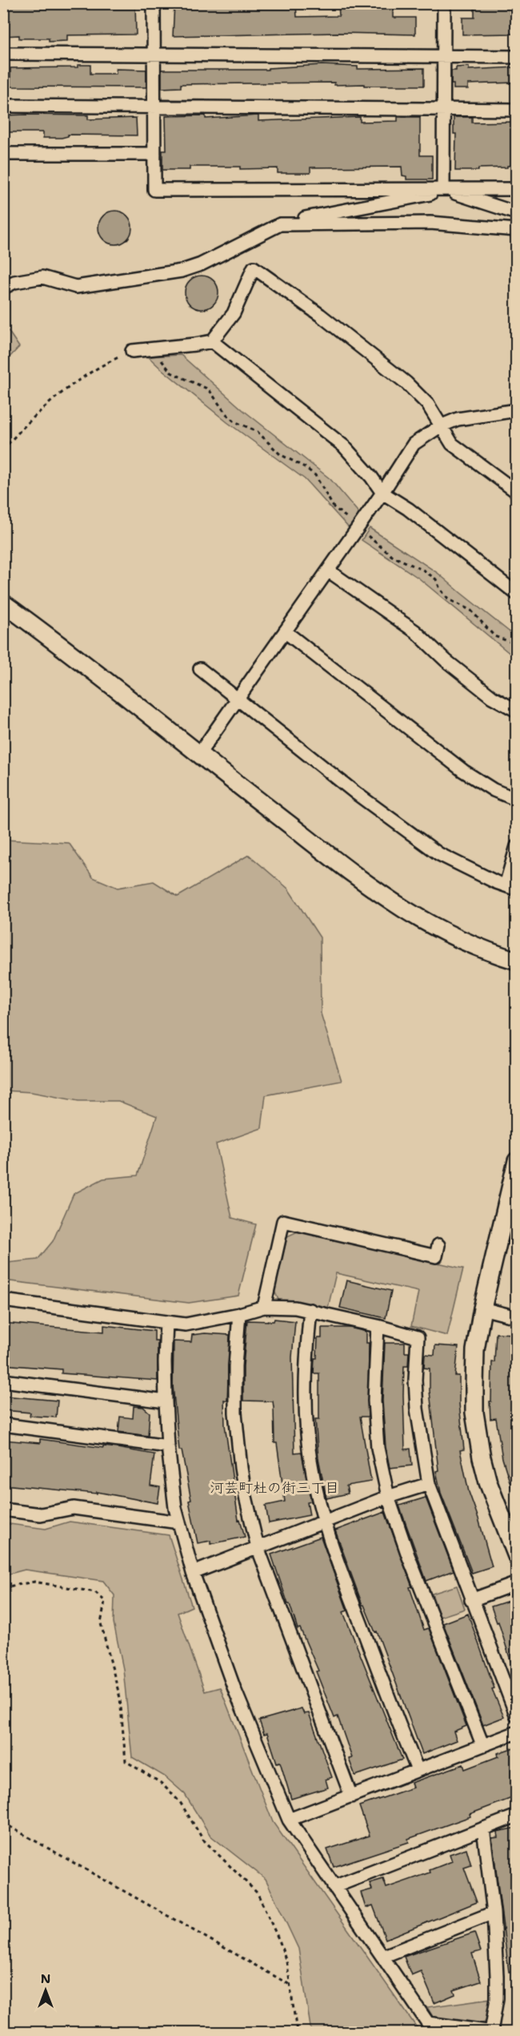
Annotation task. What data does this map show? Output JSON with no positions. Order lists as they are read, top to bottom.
{
  "districts": ["河芸町杜の街三丁目"],
  "north": "top"
}
